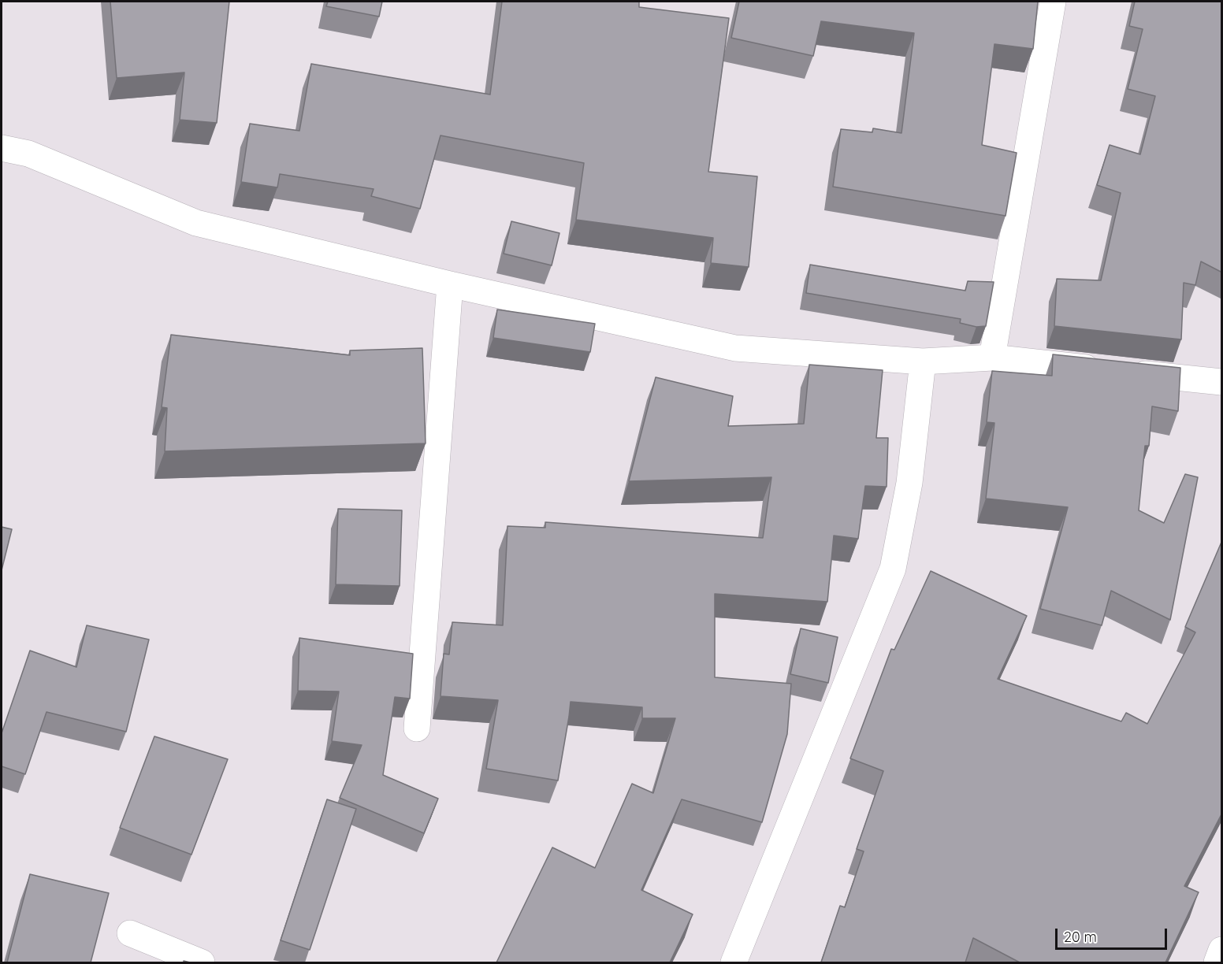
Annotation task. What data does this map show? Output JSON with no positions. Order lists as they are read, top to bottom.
{
  "scale_bar": "20 m"
}
